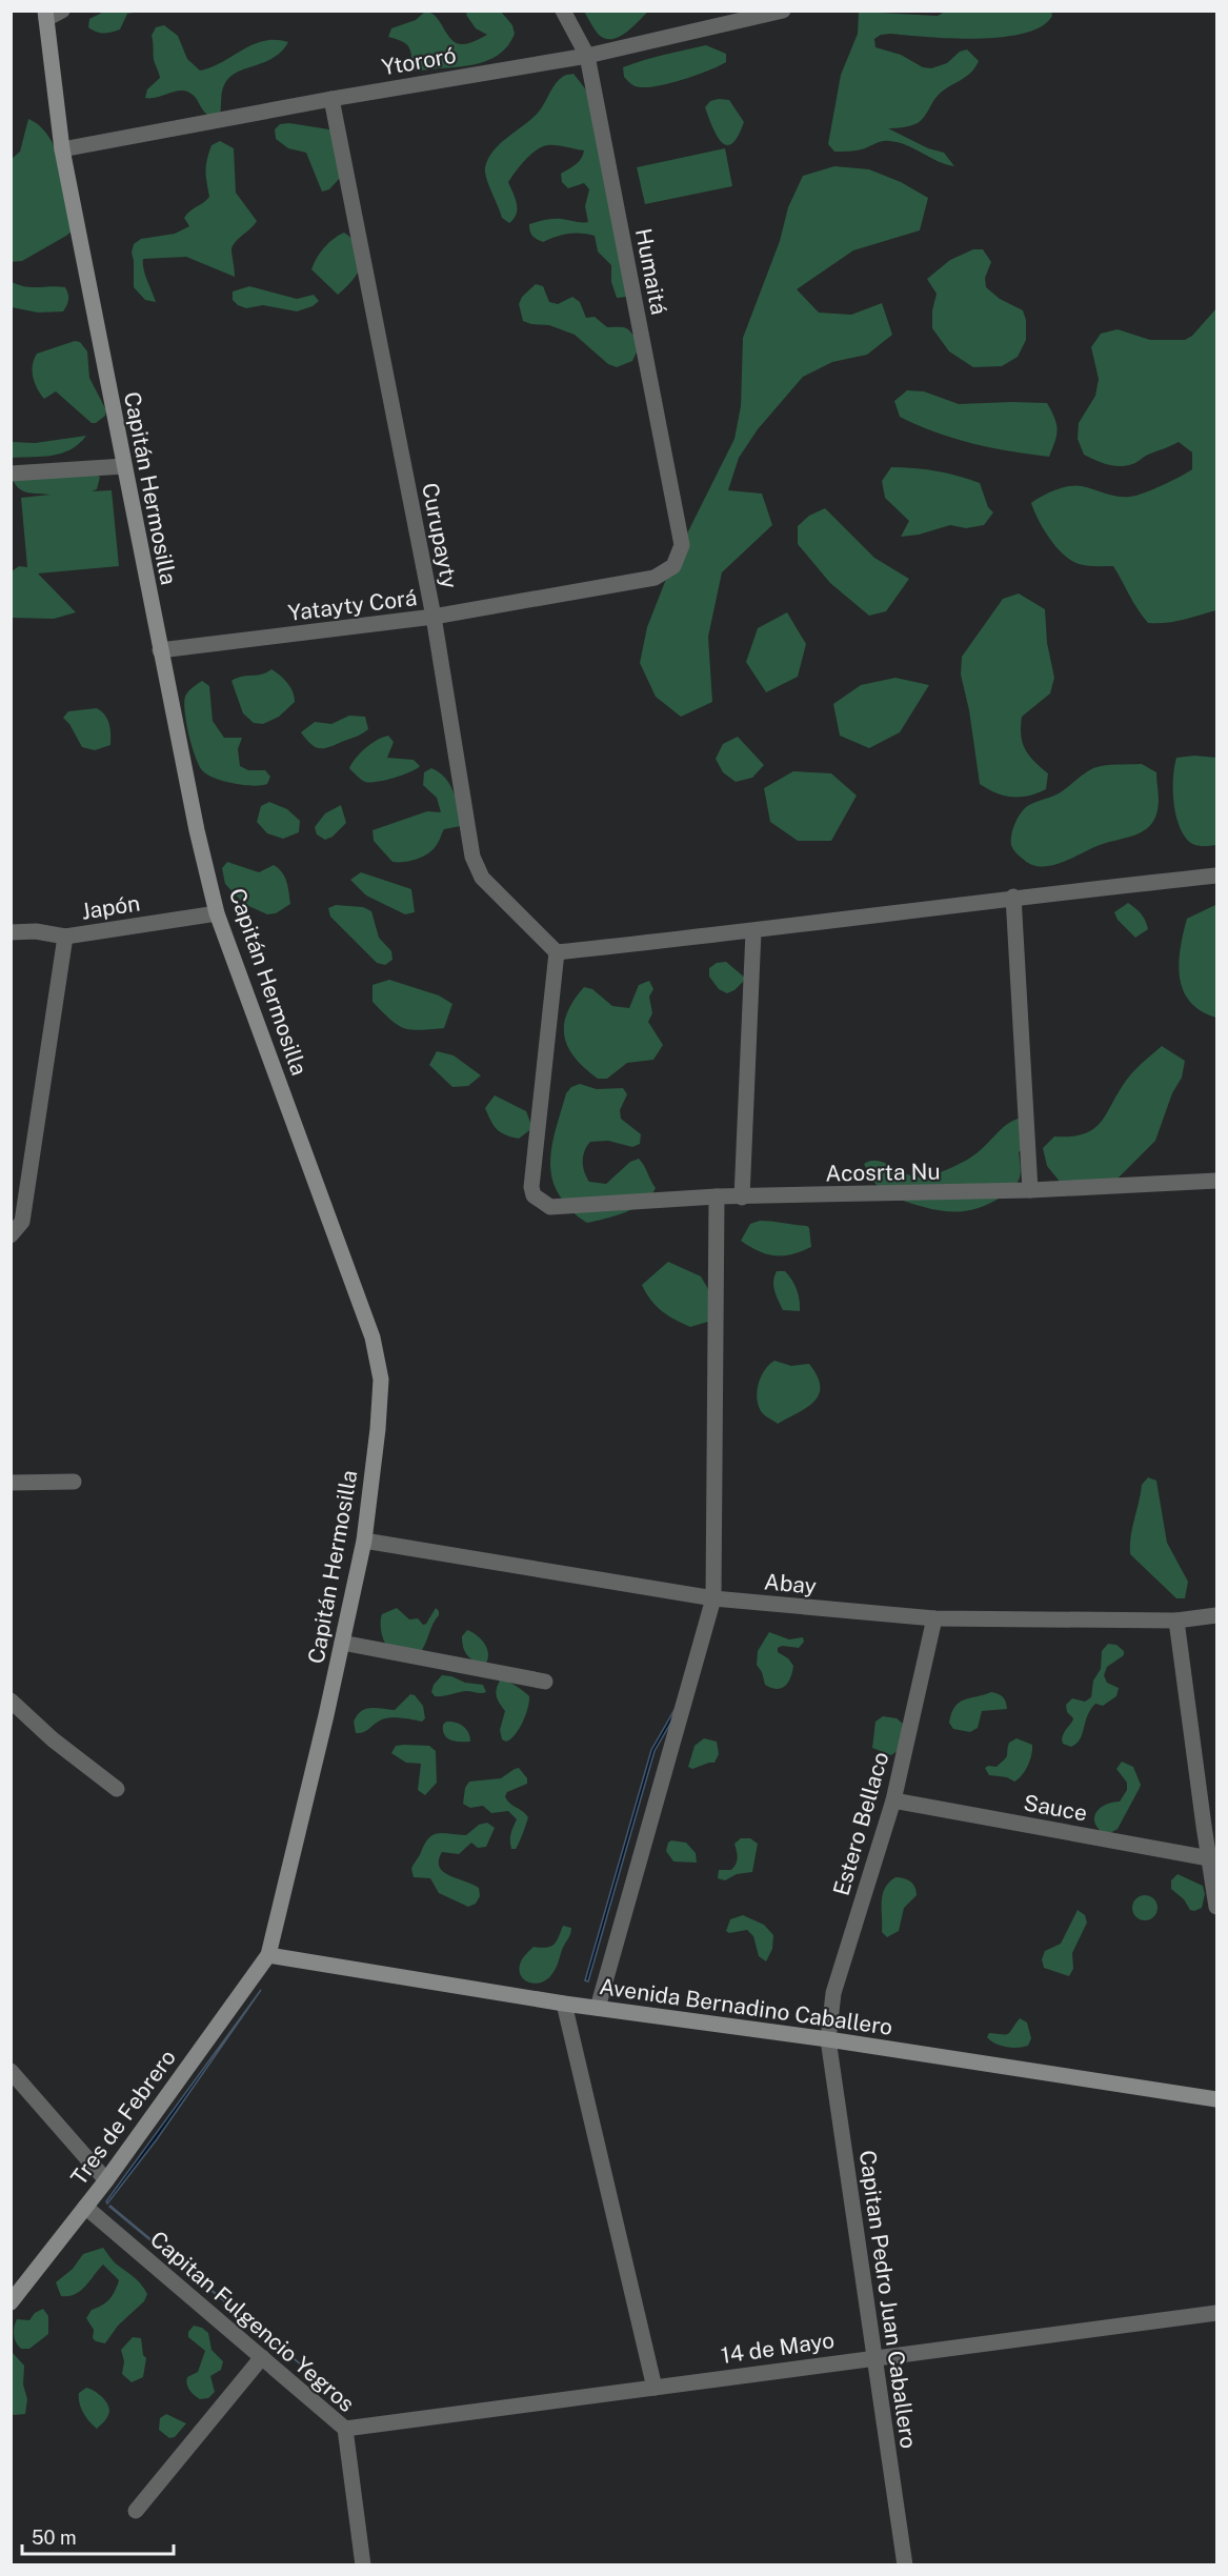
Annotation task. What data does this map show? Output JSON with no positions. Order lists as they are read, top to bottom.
{
  "streets": {
    "street": [
      "Ytororó",
      "Humaitá",
      "Capitán Hermosilla",
      "Curupayty",
      "Yatayty Corá",
      "Japón",
      "Acosrta Nu",
      "Abay",
      "Sauce",
      "Estero Bellaco",
      "Avenida Bernadino Caballero",
      "Tres de Febrero",
      "Capitan Pedro Juan Caballero",
      "Capitan Fulgencio Yegros",
      "14 de Mayo"
    ]
  },
  "crossings": [
    ["Ytororó", "Humaitá"],
    ["Ytororó", "Capitán Hermosilla"],
    ["Ytororó", "Curupayty"],
    ["Humaitá", "Yatayty Corá"],
    ["Capitán Hermosilla", "Yatayty Corá"],
    ["Capitán Hermosilla", "Japón"],
    ["Capitán Hermosilla", "Abay"],
    ["Capitán Hermosilla", "Avenida Bernadino Caballero"],
    ["Capitán Hermosilla", "Tres de Febrero"],
    ["Curupayty", "Yatayty Corá"],
    ["Curupayty", "Acosrta Nu"],
    ["Abay", "Estero Bellaco"],
    ["Sauce", "Estero Bellaco"],
    ["Estero Bellaco", "Avenida Bernadino Caballero"],
    ["Estero Bellaco", "Capitan Pedro Juan Caballero"],
    ["Avenida Bernadino Caballero", "Tres de Febrero"],
    ["Avenida Bernadino Caballero", "Capitan Pedro Juan Caballero"],
    ["Tres de Febrero", "Capitan Fulgencio Yegros"],
    ["Capitan Pedro Juan Caballero", "14 de Mayo"],
    ["Capitan Fulgencio Yegros", "14 de Mayo"]
  ],
  "scale_bar": "50 m"
}
